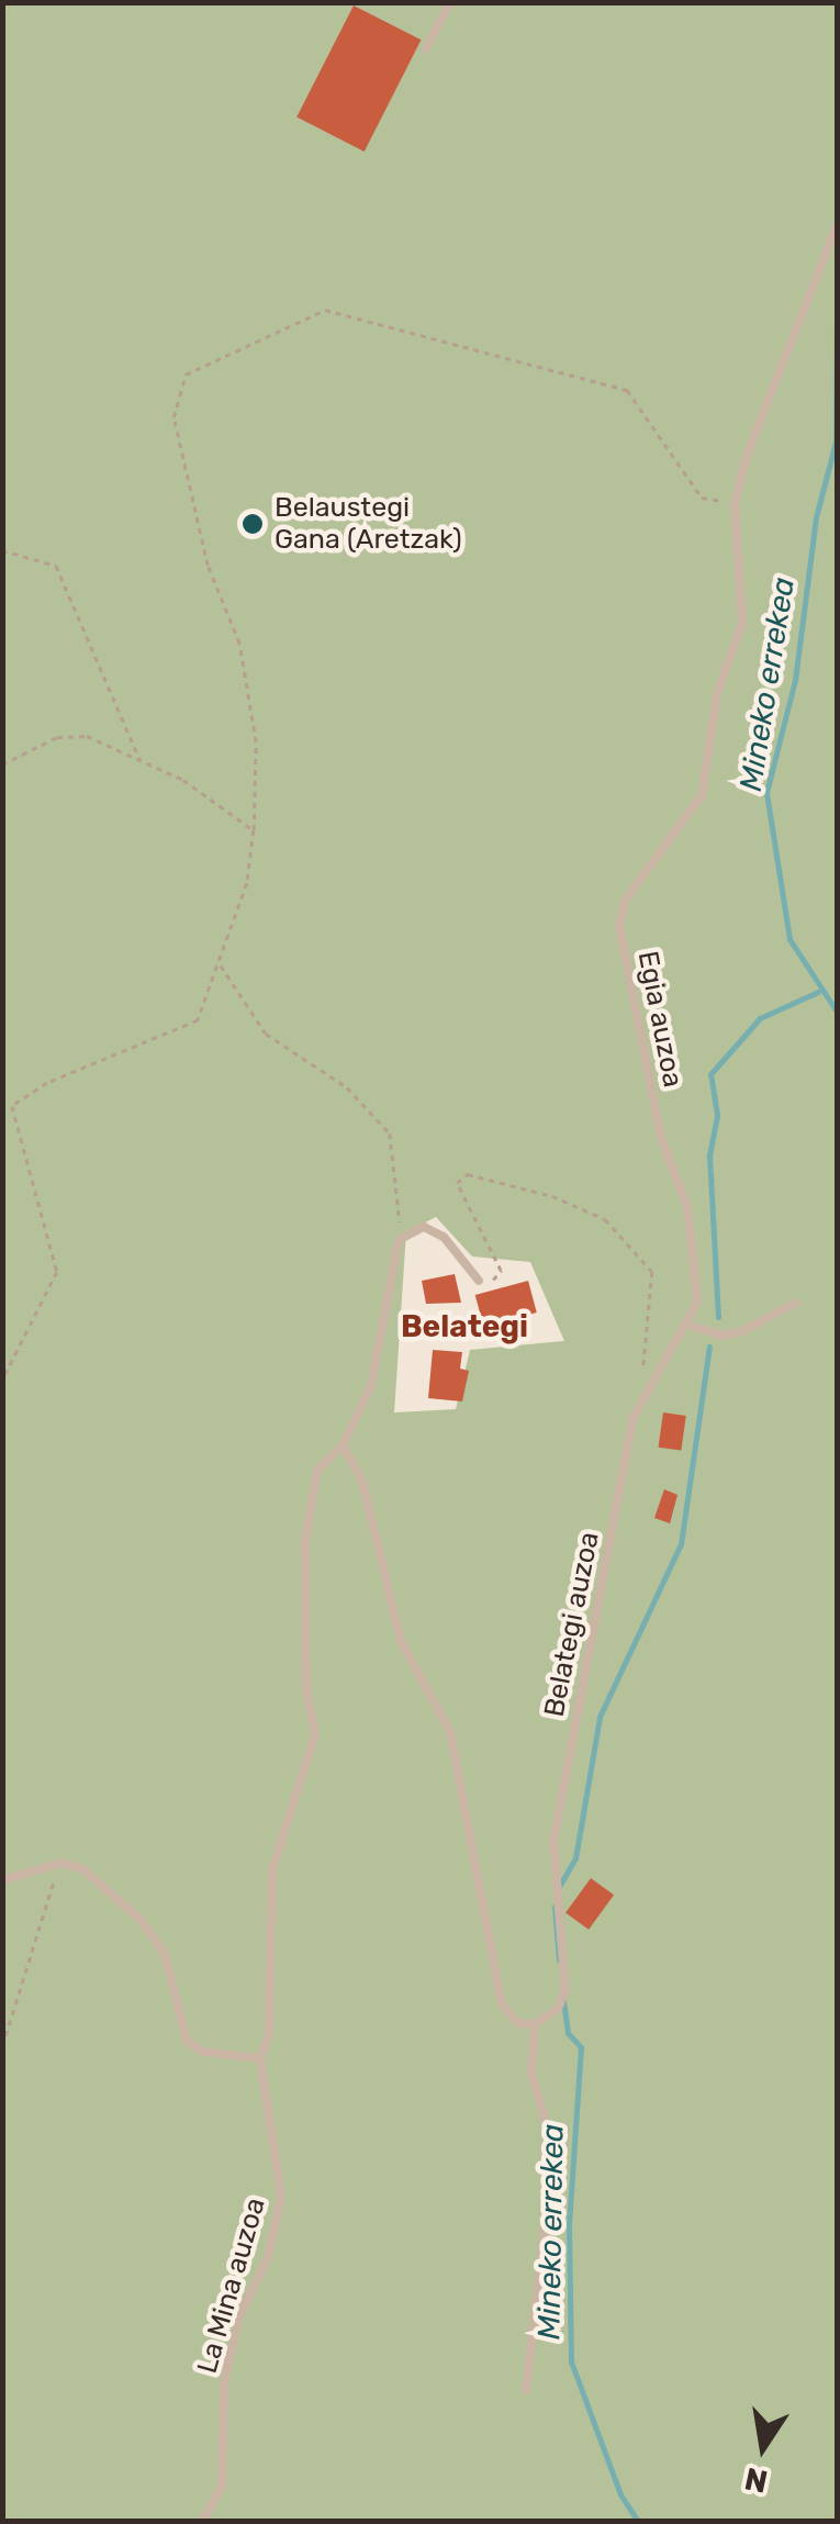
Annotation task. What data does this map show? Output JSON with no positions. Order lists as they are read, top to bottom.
{
  "streets": {
    "lane": ["Egia auzoa", "Belategi auzoa", "La Mina auzoa"]
  },
  "crossings": [
    ["Egia auzoa", "Belategi auzoa"]
  ],
  "districts": ["Belategi"],
  "water": ["Mineko errekea"],
  "places": ["Belaustegi Gana (Aretzak)"],
  "north": "bottom"
}
